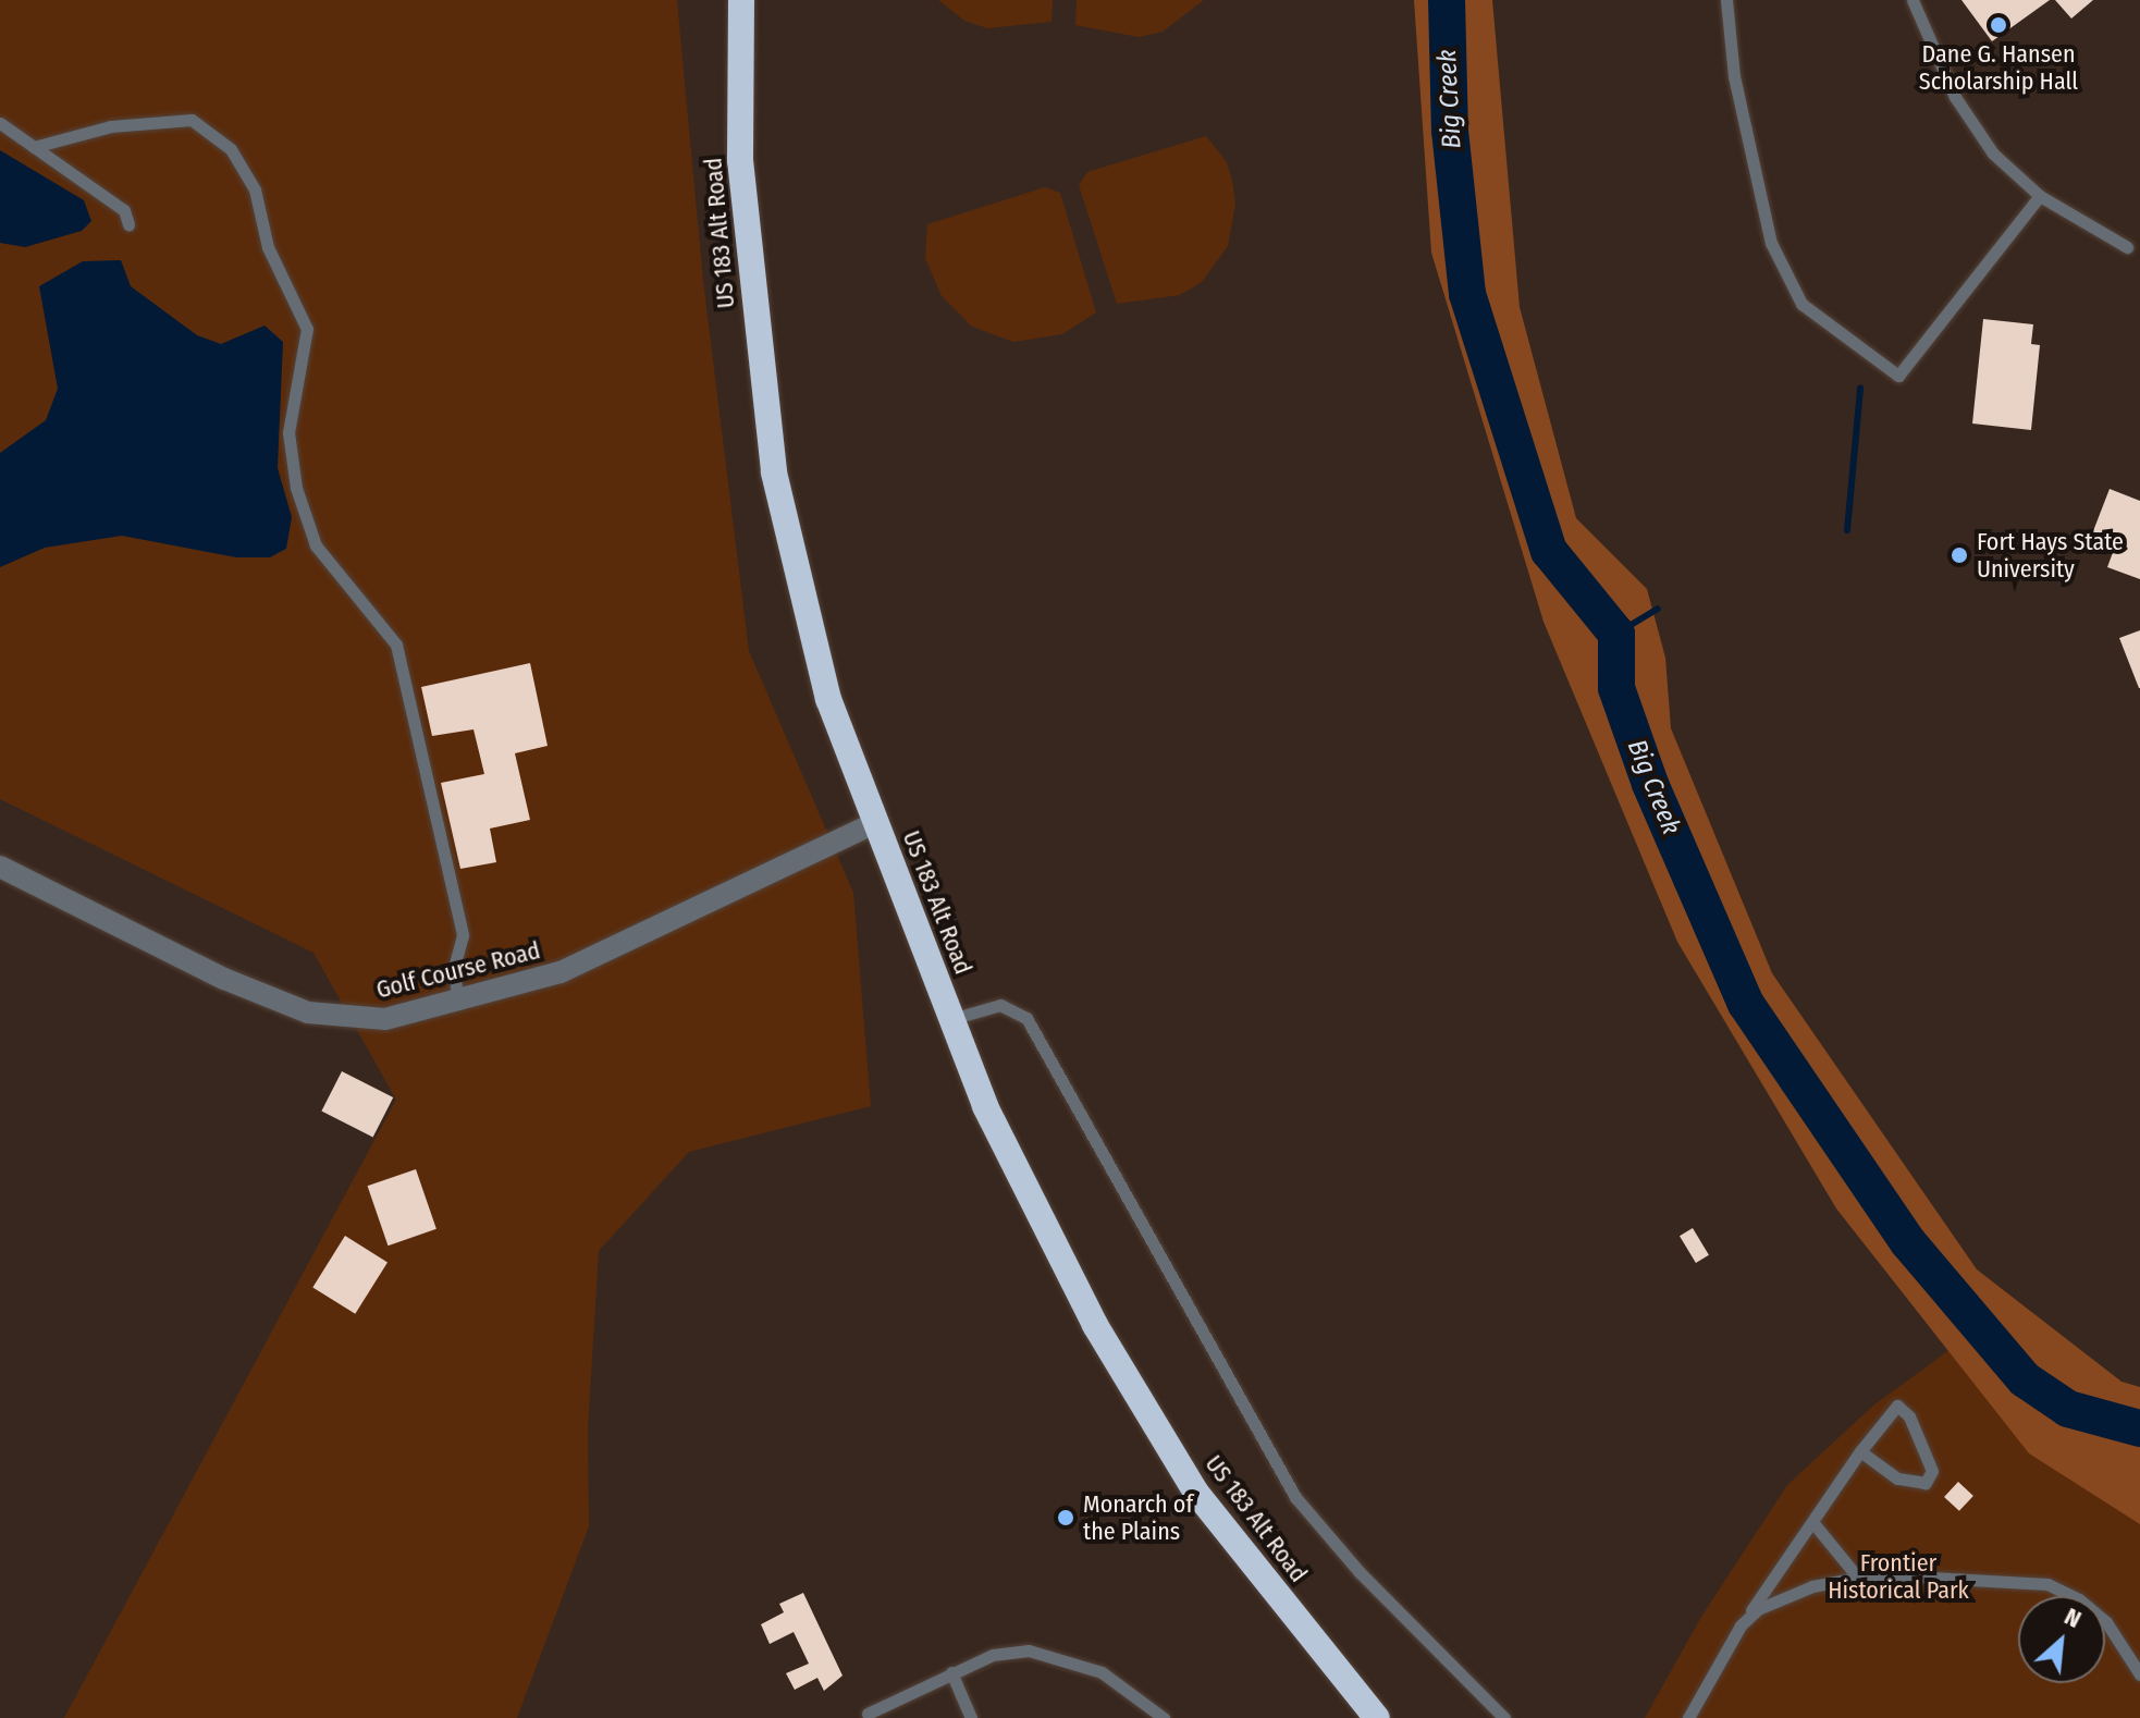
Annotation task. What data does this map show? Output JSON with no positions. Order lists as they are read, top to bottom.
{
  "streets": {
    "highway": ["US 183 Alt Road"],
    "street": ["Golf Course Road"]
  },
  "crossings": [
    ["US 183 Alt Road", "Golf Course Road"]
  ],
  "water": ["Big Creek"],
  "parks": ["Frontier Historical Park"],
  "places": ["Dane G. Hansen Scholarship Hall", "Fort Hays State University", "Monarch of the Plains"],
  "north": "top right"
}
